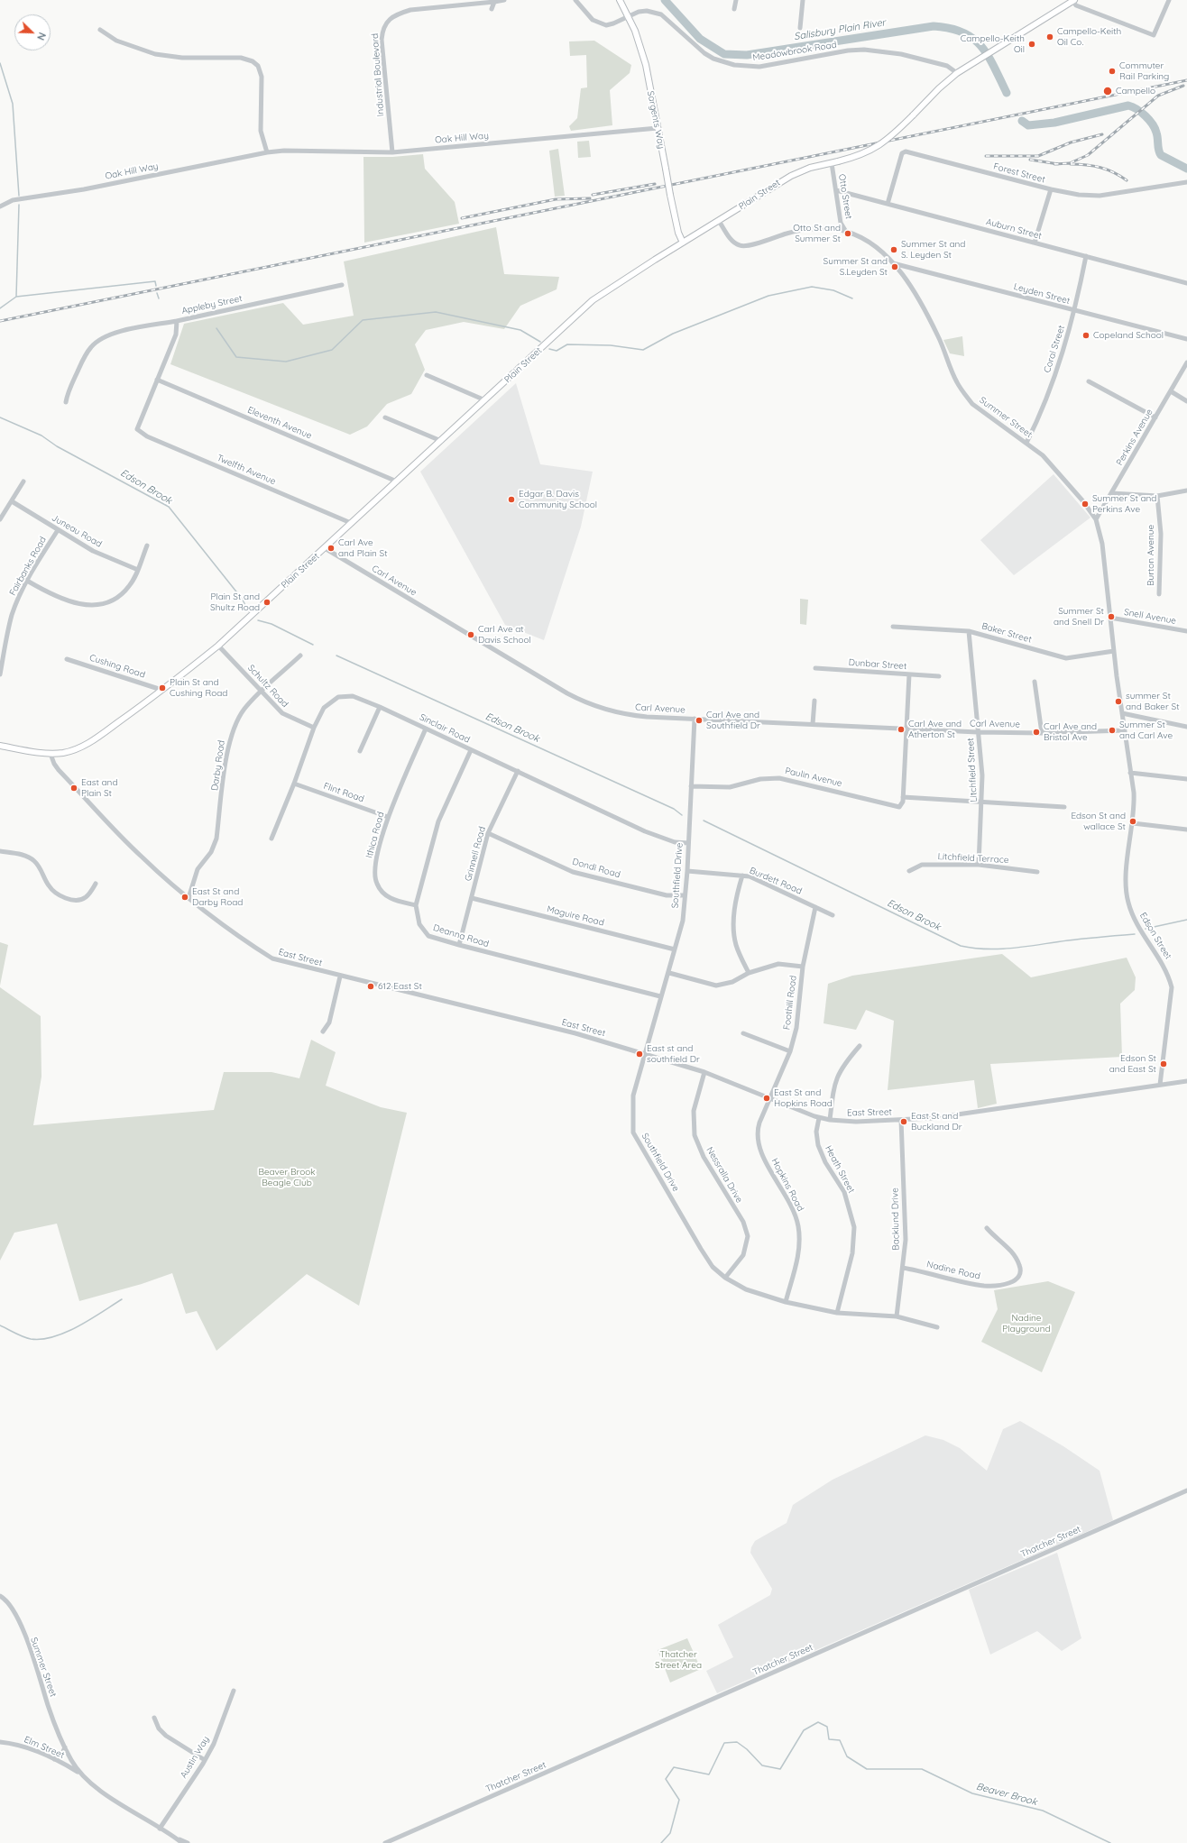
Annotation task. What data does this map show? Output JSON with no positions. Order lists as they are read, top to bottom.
{
  "streets": {
    "main road": ["Sargents Way", "Plain Street"],
    "street": [
      "Meadowbrook Road",
      "Industrial Boulevard",
      "Oak Hill Way",
      "Forest Street",
      "Otto Street",
      "Auburn Street",
      "Leyden Street",
      "Appleby Street",
      "Coral Street",
      "Summer Street",
      "Eleventh Avenue",
      "Perkins Avenue",
      "Twelfth Avenue",
      "Juneau Road",
      "Burton Avenue",
      "Fairbanks Road",
      "Carl Avenue",
      "Snell Avenue",
      "Baker Street",
      "Dunbar Street",
      "Cushing Road",
      "Schultz Road",
      "Sinclair Road",
      "Darby Road",
      "Litchfield Street",
      "Paulin Avenue",
      "Flint Road",
      "Ithica Road",
      "Grinnell Road",
      "Litchfield Terrace",
      "Dondi Road",
      "Southfield Drive",
      "Burdett Road",
      "Maguire Road",
      "Deanna Road",
      "Edson Street",
      "East Street",
      "Foothill Road",
      "Heath Street",
      "Nessralla Drive",
      "Hopkins Road",
      "Backlund Drive",
      "Nadine Road",
      "Thatcher Street",
      "Elm Street",
      "Austin Way"
    ]
  },
  "crossings": [
    ["Meadowbrook Road", "Sargents Way"],
    ["Meadowbrook Road", "Plain Street"],
    ["Industrial Boulevard", "Oak Hill Way"],
    ["Sargents Way", "Oak Hill Way"],
    ["Sargents Way", "Plain Street"],
    ["Forest Street", "Auburn Street"],
    ["Plain Street", "Otto Street"],
    ["Plain Street", "Summer Street"],
    ["Plain Street", "Eleventh Avenue"],
    ["Plain Street", "Twelfth Avenue"],
    ["Plain Street", "Carl Avenue"],
    ["Plain Street", "Cushing Road"],
    ["Plain Street", "Schultz Road"],
    ["Plain Street", "East Street"],
    ["Otto Street", "Auburn Street"],
    ["Otto Street", "Summer Street"],
    ["Auburn Street", "Coral Street"],
    ["Leyden Street", "Coral Street"],
    ["Leyden Street", "Summer Street"],
    ["Appleby Street", "Eleventh Avenue"],
    ["Appleby Street", "Twelfth Avenue"],
    ["Coral Street", "Summer Street"],
    ["Summer Street", "Perkins Avenue"],
    ["Summer Street", "Carl Avenue"],
    ["Summer Street", "Snell Avenue"],
    ["Summer Street", "Baker Street"],
    ["Summer Street", "Edson Street"],
    ["Summer Street", "Elm Street"],
    ["Summer Street", "Austin Way"],
    ["Juneau Road", "Fairbanks Road"],
    ["Carl Avenue", "Litchfield Street"],
    ["Carl Avenue", "Southfield Drive"],
    ["Carl Avenue", "Edson Street"],
    ["Baker Street", "Litchfield Street"],
    ["Schultz Road", "Sinclair Road"],
    ["Schultz Road", "Darby Road"],
    ["Sinclair Road", "Flint Road"],
    ["Sinclair Road", "Ithica Road"],
    ["Sinclair Road", "Grinnell Road"],
    ["Sinclair Road", "Southfield Drive"],
    ["Sinclair Road", "Deanna Road"],
    ["Darby Road", "East Street"],
    ["Litchfield Street", "Litchfield Terrace"],
    ["Paulin Avenue", "Southfield Drive"],
    ["Flint Road", "Ithica Road"],
    ["Ithica Road", "Deanna Road"],
    ["Grinnell Road", "Dondi Road"],
    ["Grinnell Road", "Maguire Road"],
    ["Grinnell Road", "Deanna Road"],
    ["Dondi Road", "Southfield Drive"],
    ["Southfield Drive", "Burdett Road"],
    ["Southfield Drive", "Maguire Road"],
    ["Southfield Drive", "Deanna Road"],
    ["Southfield Drive", "East Street"],
    ["Southfield Drive", "Heath Street"],
    ["Southfield Drive", "Nessralla Drive"],
    ["Southfield Drive", "Hopkins Road"],
    ["Southfield Drive", "Backlund Drive"],
    ["Burdett Road", "Foothill Road"],
    ["Edson Street", "East Street"],
    ["East Street", "Foothill Road"],
    ["East Street", "Heath Street"],
    ["East Street", "Nessralla Drive"],
    ["East Street", "Hopkins Road"],
    ["East Street", "Backlund Drive"],
    ["Foothill Road", "Hopkins Road"],
    ["Backlund Drive", "Nadine Road"]
  ],
  "water": ["Salisbury Plain River", "Edson Brook", "Beaver Brook"],
  "parks": ["Beaver Brook Beagle Club", "Nadine Playground", "Thatcher Street Area"],
  "places": [
    "Campello-Keith Oil Co.",
    "Campello-Keith Oil",
    "Commuter Rail Parking",
    "Campello",
    "Otto St and Summer St",
    "Summer St and S. Leyden St",
    "Summer St and S.Leyden St",
    "Copeland School",
    "Edgar B. Davis Community School",
    "Summer St and Perkins Ave",
    "Carl Ave and Plain St",
    "Plain St and Shultz Road",
    "Summer St and Snell Dr",
    "Carl Ave at Davis School",
    "Plain St and Cushing Road",
    "summer St and Baker St",
    "Carl Ave and Southfield Dr",
    "Carl Ave and Atherton St",
    "Summer St and Carl Ave",
    "Carl Ave and Bristol Ave",
    "East and Plain St",
    "Edson St and wallace St",
    "East St and Darby Road",
    "612 East St",
    "East st and southfield Dr",
    "Edson St and East St",
    "East St and Hopkins Road",
    "East St and Buckland Dr"
  ],
  "north": "bottom right"
}
